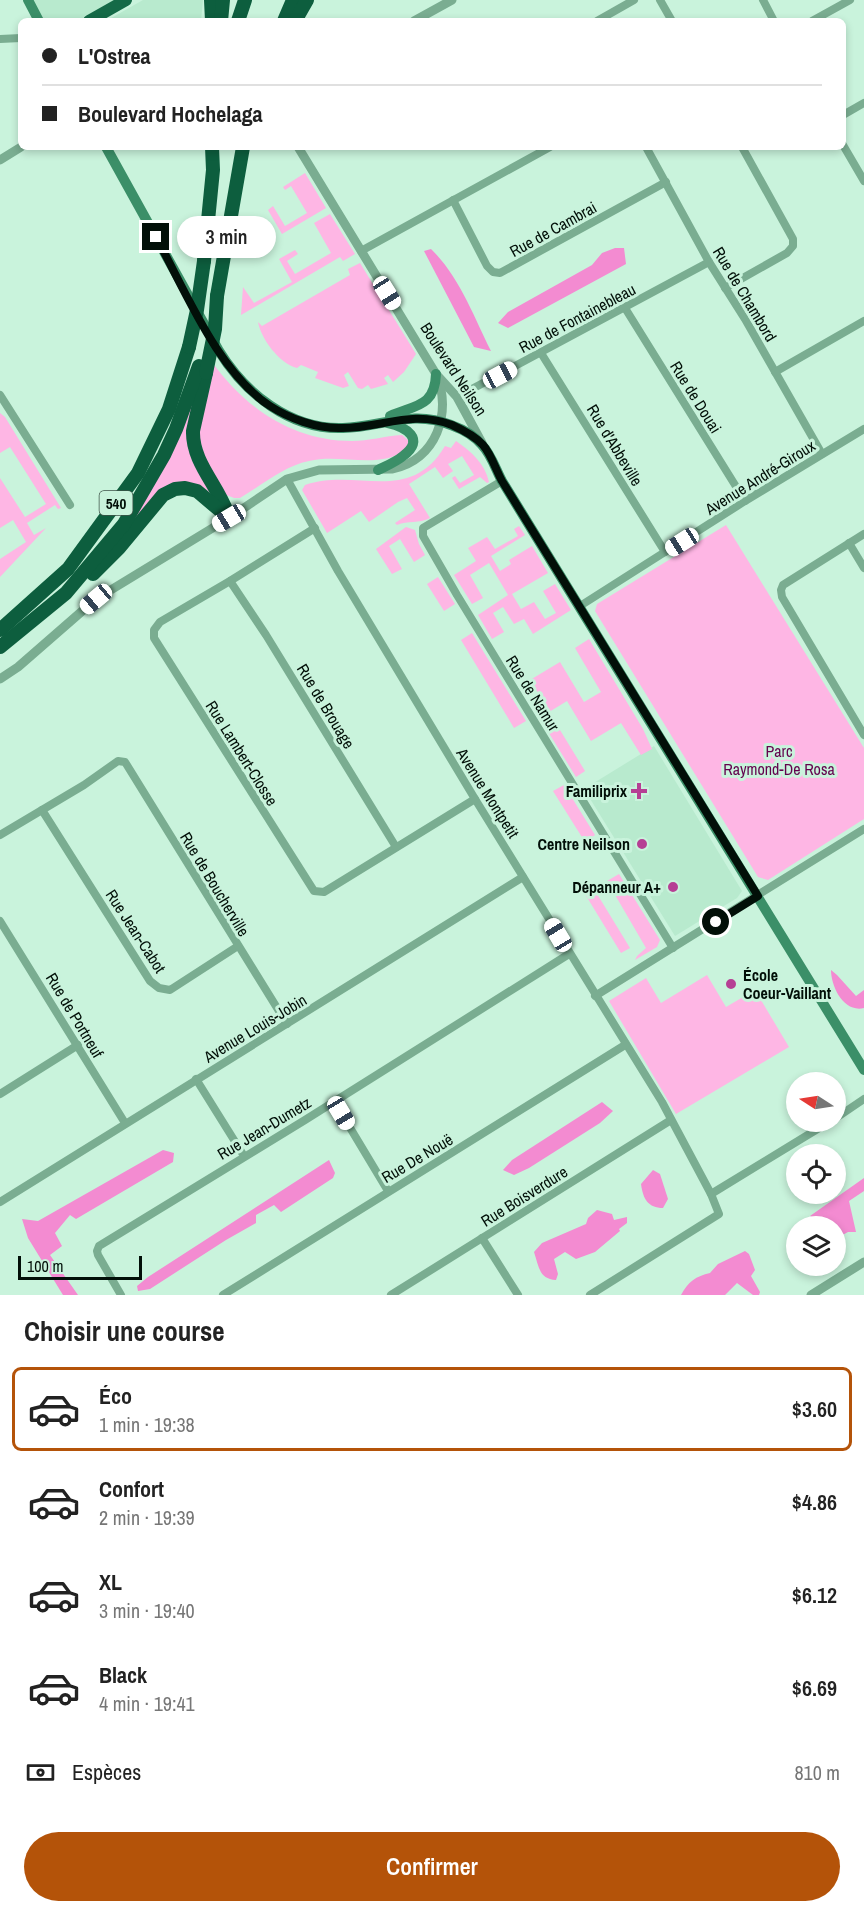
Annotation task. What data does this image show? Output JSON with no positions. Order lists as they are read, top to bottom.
{
  "streets": {
    "highway": ["540"],
    "main road": ["Boulevard Neilson"],
    "street": [
      "Rue de Cambrai",
      "Rue de Chambord",
      "Rue de Fontainebleau",
      "Rue de Douai",
      "Rue d'Abbeville",
      "Avenue André-Giroux",
      "Rue de Namur",
      "Rue de Brouage",
      "Rue Lambert-Closse",
      "Avenue Montpetit",
      "Rue de Boucherville",
      "Rue Jean-Cabot",
      "Rue de Portneuf",
      "Avenue Louis-Jobin",
      "Rue Jean-Dumetz",
      "Rue De Nouë",
      "Rue Boisverdure"
    ]
  },
  "crossings": [
    ["Rue de Cambrai", "Rue de Chambord"],
    ["Rue de Chambord", "Rue de Fontainebleau"],
    ["Rue de Chambord", "Avenue André-Giroux"],
    ["Rue de Fontainebleau", "Boulevard Neilson"],
    ["Rue de Fontainebleau", "Rue de Douai"],
    ["Rue de Fontainebleau", "Rue d'Abbeville"],
    ["Boulevard Neilson", "Avenue André-Giroux"],
    ["Boulevard Neilson", "Rue de Namur"],
    ["Rue de Douai", "Avenue André-Giroux"],
    ["Rue d'Abbeville", "Avenue André-Giroux"],
    ["Rue de Brouage", "Rue Lambert-Closse"],
    ["Rue Lambert-Closse", "Avenue Montpetit"],
    ["Avenue Montpetit", "Avenue Louis-Jobin"],
    ["Avenue Montpetit", "Rue Jean-Dumetz"],
    ["Avenue Montpetit", "Rue De Nouë"],
    ["Avenue Montpetit", "Rue Boisverdure"],
    ["Rue de Boucherville", "Rue Jean-Cabot"],
    ["Rue de Boucherville", "Avenue Louis-Jobin"],
    ["Rue de Portneuf", "Avenue Louis-Jobin"]
  ],
  "parks": ["Parc Raymond-De Rosa"],
  "places": {
    "health": ["Familiprix"],
    "other": ["Centre Neilson", "Dépanneur A+", "École Coeur-Vaillant"]
  },
  "scale_bar": "100 m",
  "north": "left",
  "page": {
    "banner": ["L'Ostrea", "Boulevard Hochelaga"],
    "bubble": "3 min",
    "scale": "100 m",
    "heading": "Choisir une course",
    "list": [
      {
        "name": "Éco",
        "note": "1 min · 19:38",
        "value": "$3.60"
      },
      {
        "name": "Confort",
        "note": "2 min · 19:39",
        "value": "$4.86"
      },
      {
        "name": "XL",
        "note": "3 min · 19:40",
        "value": "$6.12"
      },
      {
        "name": "Black",
        "note": "4 min · 19:41",
        "value": "$6.69"
      }
    ],
    "pay": ["Espèces", "810 m"],
    "buttons": "Confirmer"
  }
}
